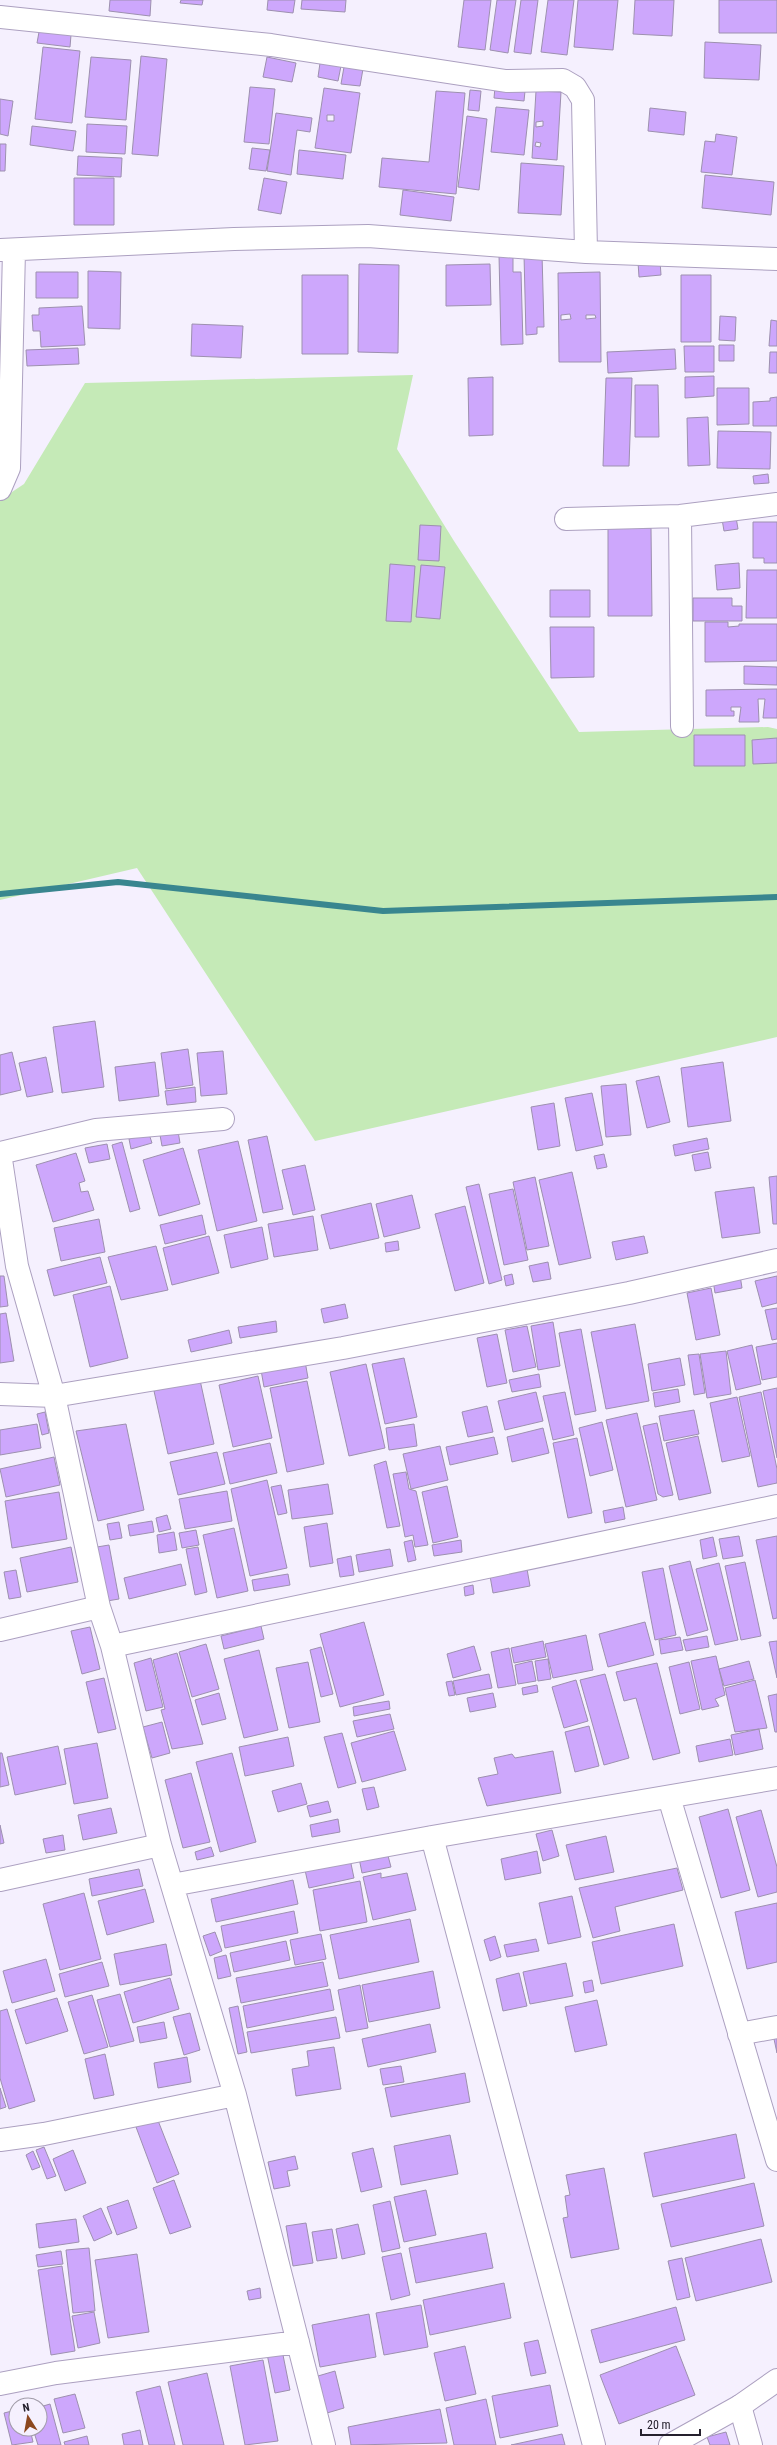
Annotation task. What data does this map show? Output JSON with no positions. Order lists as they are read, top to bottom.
{
  "scale_bar": "20 m",
  "north": "top"
}
